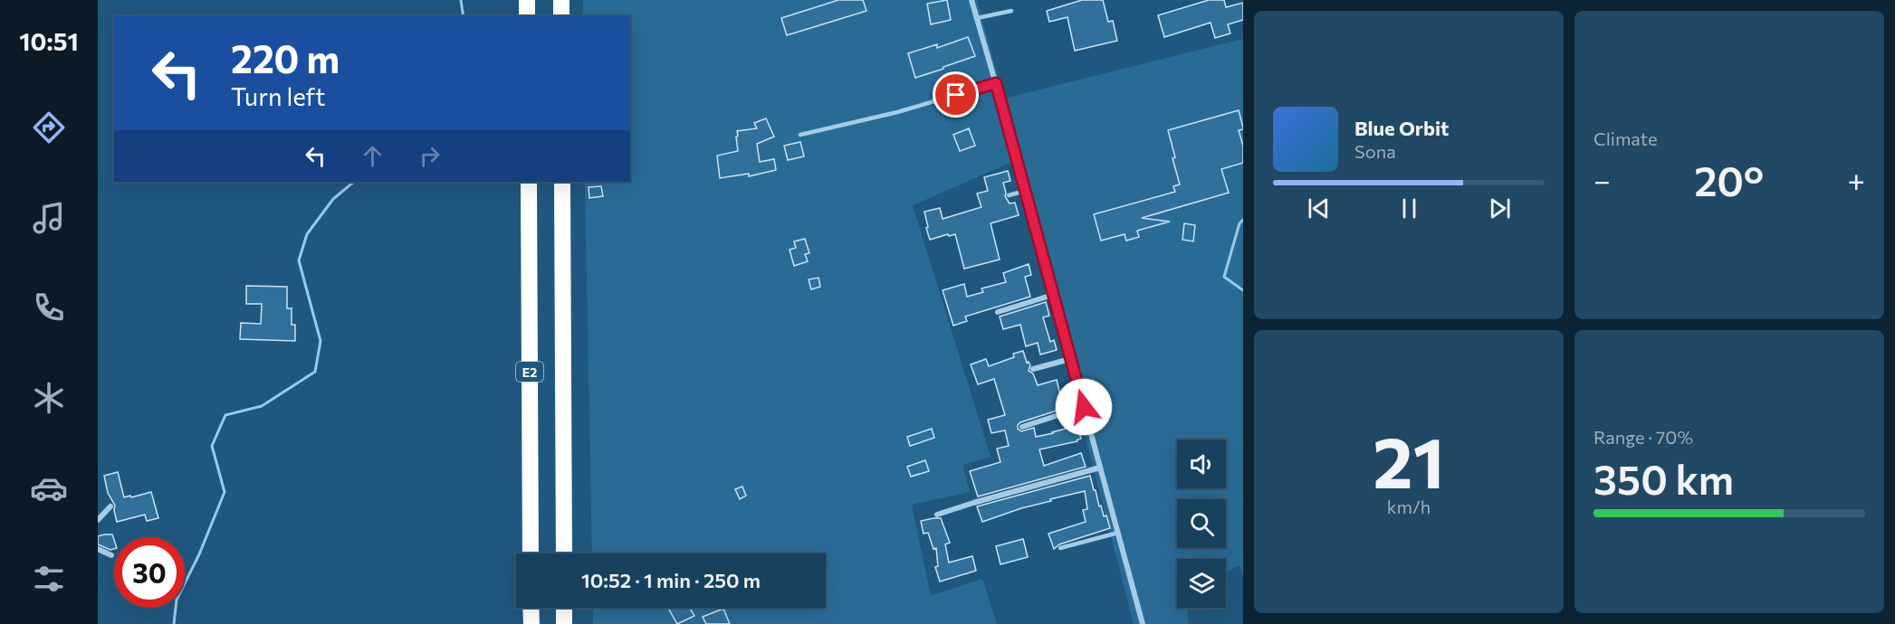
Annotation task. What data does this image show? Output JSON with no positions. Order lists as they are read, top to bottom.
{
  "streets": {
    "highway": ["E2"]
  },
  "page": {
    "tabs": "10:51",
    "tile": [
      "Climate",
      ["21", "km/h"],
      ["Range · 70%", "350 km"]
    ],
    "turn": ["220 m", "Turn left"],
    "song": ["Blue Orbit", "Sona"],
    "heat": ["−", "20°", "+"],
    "limit": "30",
    "trip": "10:52 · 1 min · 250 m"
  }
}
